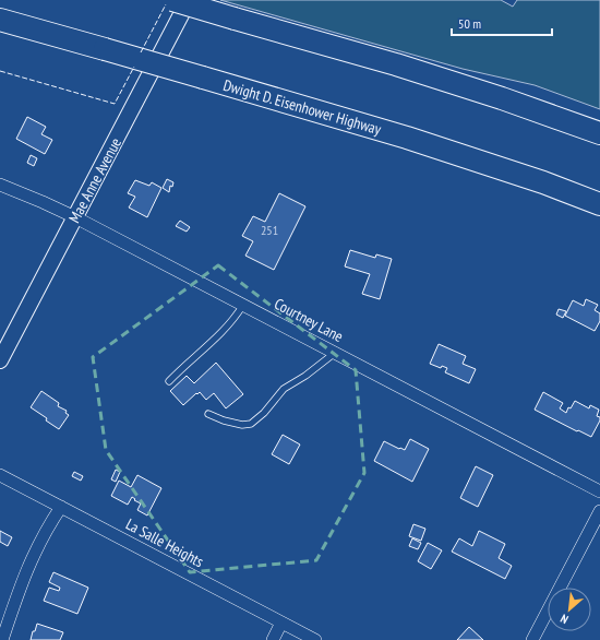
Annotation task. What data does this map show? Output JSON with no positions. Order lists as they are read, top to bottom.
{
  "streets": {
    "highway": ["Dwight D. Eisenhower Highway"],
    "street": ["Mae Anne Avenue", "Courtney Lane", "La Salle Heights"]
  },
  "crossings": [
    ["Mae Anne Avenue", "Courtney Lane"]
  ],
  "house_numbers": ["251"],
  "scale_bar": "50 m",
  "north": "bottom left"
}
